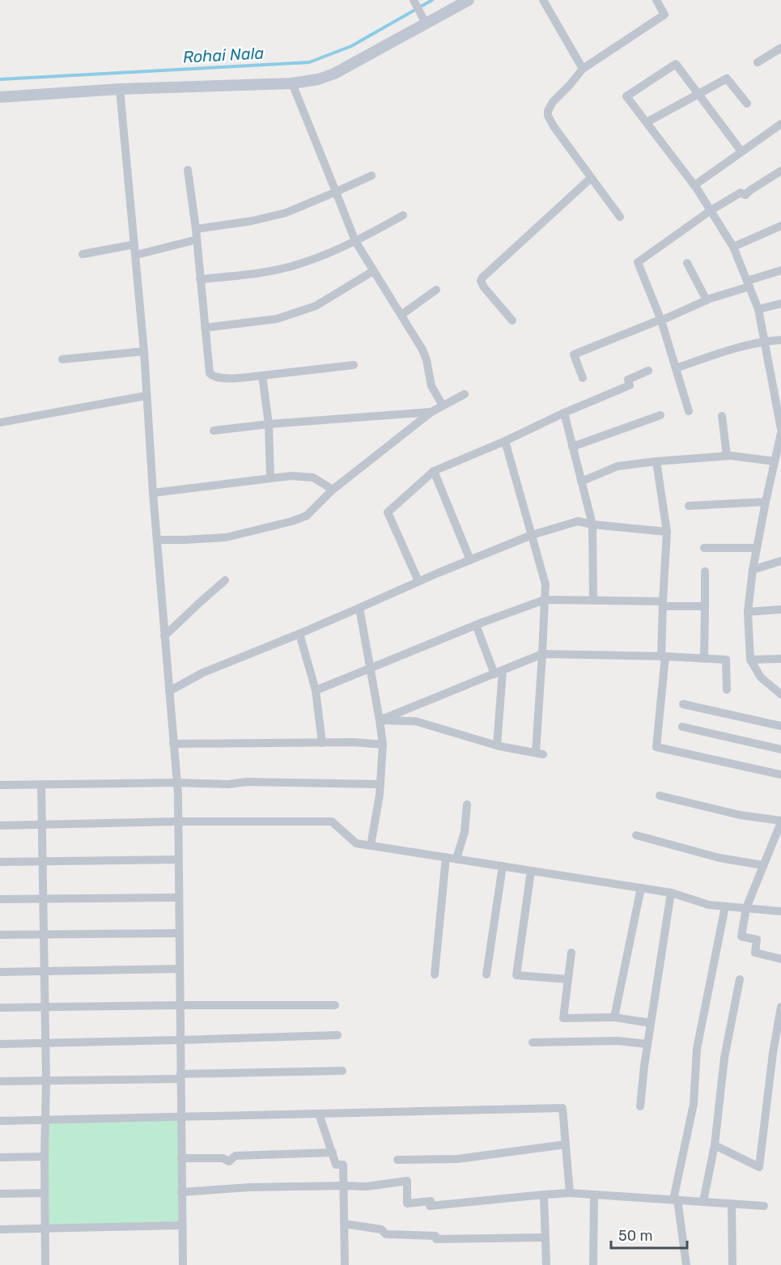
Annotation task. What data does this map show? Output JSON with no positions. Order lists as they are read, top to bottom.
{
  "water": ["Rohai Nala"],
  "scale_bar": "50 m"
}
